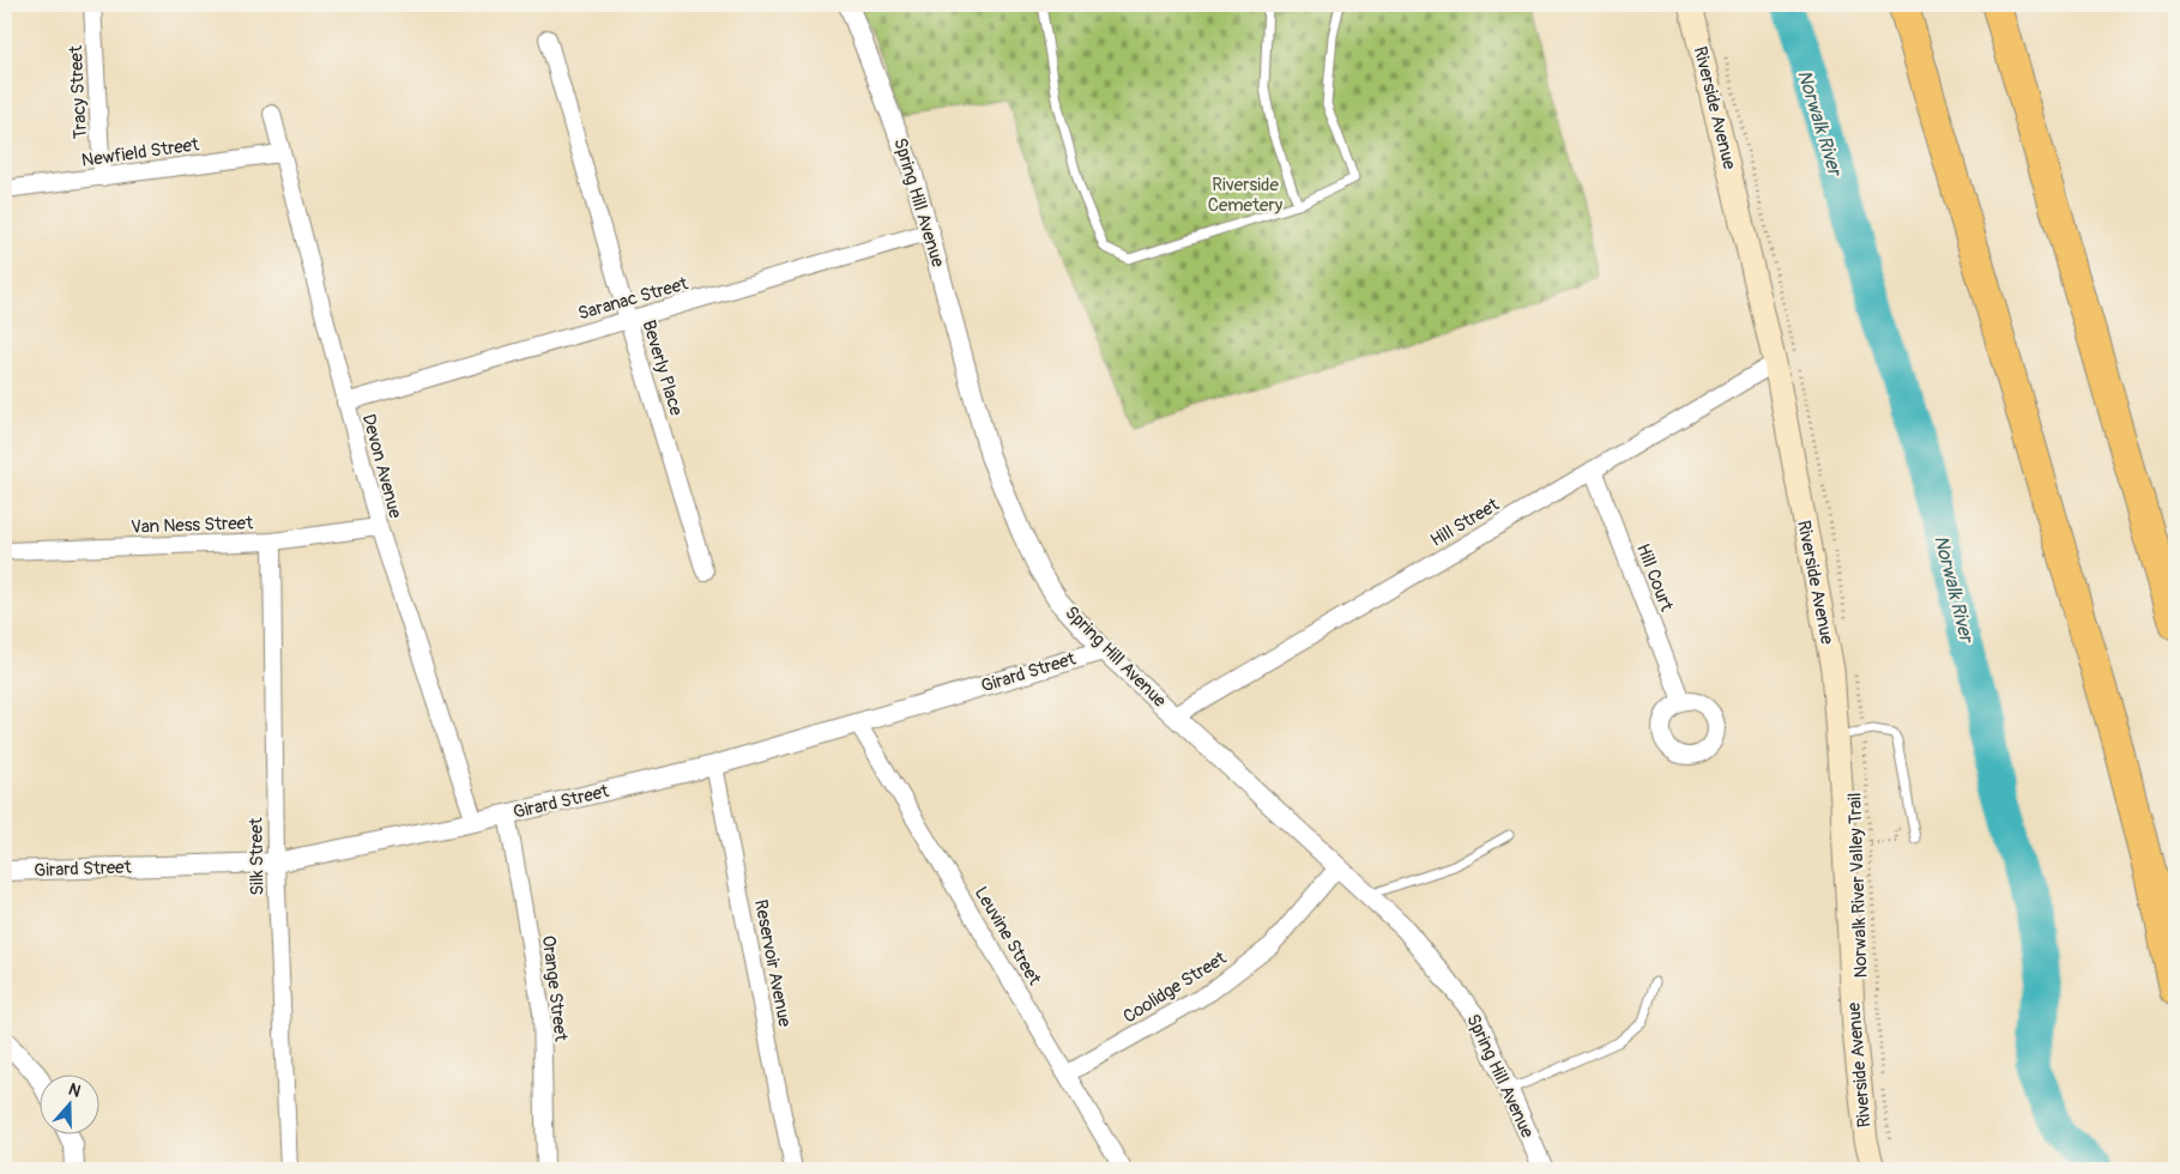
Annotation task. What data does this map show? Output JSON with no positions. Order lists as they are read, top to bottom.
{
  "streets": {
    "main road": ["Riverside Avenue"],
    "street": [
      "Tracy Street",
      "Newfield Street",
      "Spring Hill Avenue",
      "Saranac Street",
      "Beverly Place",
      "Devon Avenue",
      "Hill Street",
      "Van Ness Street",
      "Hill Court",
      "Girard Street",
      "Silk Street",
      "Leuvine Street",
      "Reservoir Avenue",
      "Coolidge Street",
      "Orange Street"
    ],
    "path": ["Norwalk River Valley Trail"]
  },
  "crossings": [
    ["Tracy Street", "Newfield Street"],
    ["Riverside Avenue", "Hill Street"],
    ["Newfield Street", "Devon Avenue"],
    ["Spring Hill Avenue", "Saranac Street"],
    ["Spring Hill Avenue", "Hill Street"],
    ["Spring Hill Avenue", "Girard Street"],
    ["Spring Hill Avenue", "Coolidge Street"],
    ["Saranac Street", "Beverly Place"],
    ["Saranac Street", "Devon Avenue"],
    ["Devon Avenue", "Van Ness Street"],
    ["Devon Avenue", "Girard Street"],
    ["Hill Street", "Hill Court"],
    ["Van Ness Street", "Silk Street"],
    ["Girard Street", "Silk Street"],
    ["Girard Street", "Leuvine Street"],
    ["Girard Street", "Reservoir Avenue"],
    ["Girard Street", "Orange Street"],
    ["Leuvine Street", "Coolidge Street"]
  ],
  "water": ["Norwalk River"],
  "parks": ["Riverside Cemetery"],
  "north": "top"
}
